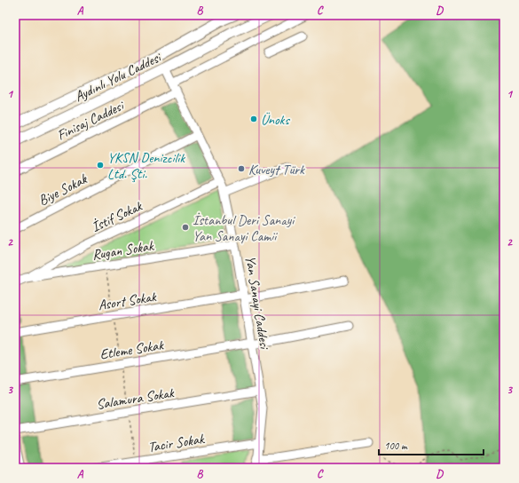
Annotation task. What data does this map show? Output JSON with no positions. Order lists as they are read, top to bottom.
{
  "streets": {
    "main road": ["Aydınlı Yolu Caddesi"],
    "street": [
      "Finisaj Caddesi",
      "Biye Sokak",
      "İstif Sokak",
      "Rugan Sokak",
      "Asort Sokak",
      "Yan Sanayi Caddesi",
      "Etleme Sokak",
      "Salamura Sokak",
      "Tacir Sokak"
    ]
  },
  "crossings": [
    ["Aydınlı Yolu Caddesi", "Yan Sanayi Caddesi"],
    ["Finisaj Caddesi", "Yan Sanayi Caddesi"],
    ["Biye Sokak", "Yan Sanayi Caddesi"],
    ["İstif Sokak", "Rugan Sokak"],
    ["İstif Sokak", "Yan Sanayi Caddesi"],
    ["Rugan Sokak", "Yan Sanayi Caddesi"],
    ["Asort Sokak", "Yan Sanayi Caddesi"],
    ["Yan Sanayi Caddesi", "Etleme Sokak"],
    ["Yan Sanayi Caddesi", "Salamura Sokak"],
    ["Yan Sanayi Caddesi", "Tacir Sokak"]
  ],
  "places": [
    "Ünoks",
    "YKSN Denizcilik Ltd. Şti.",
    "Kuveyt Türk",
    "İstanbul Deri Sanayi Yan Sanayi Camii"
  ],
  "scale_bar": "100 m",
  "grid": {
    "columns": [
      "A",
      "B",
      "C",
      "D"
    ],
    "rows": ["1", "2", "3"]
  }
}
